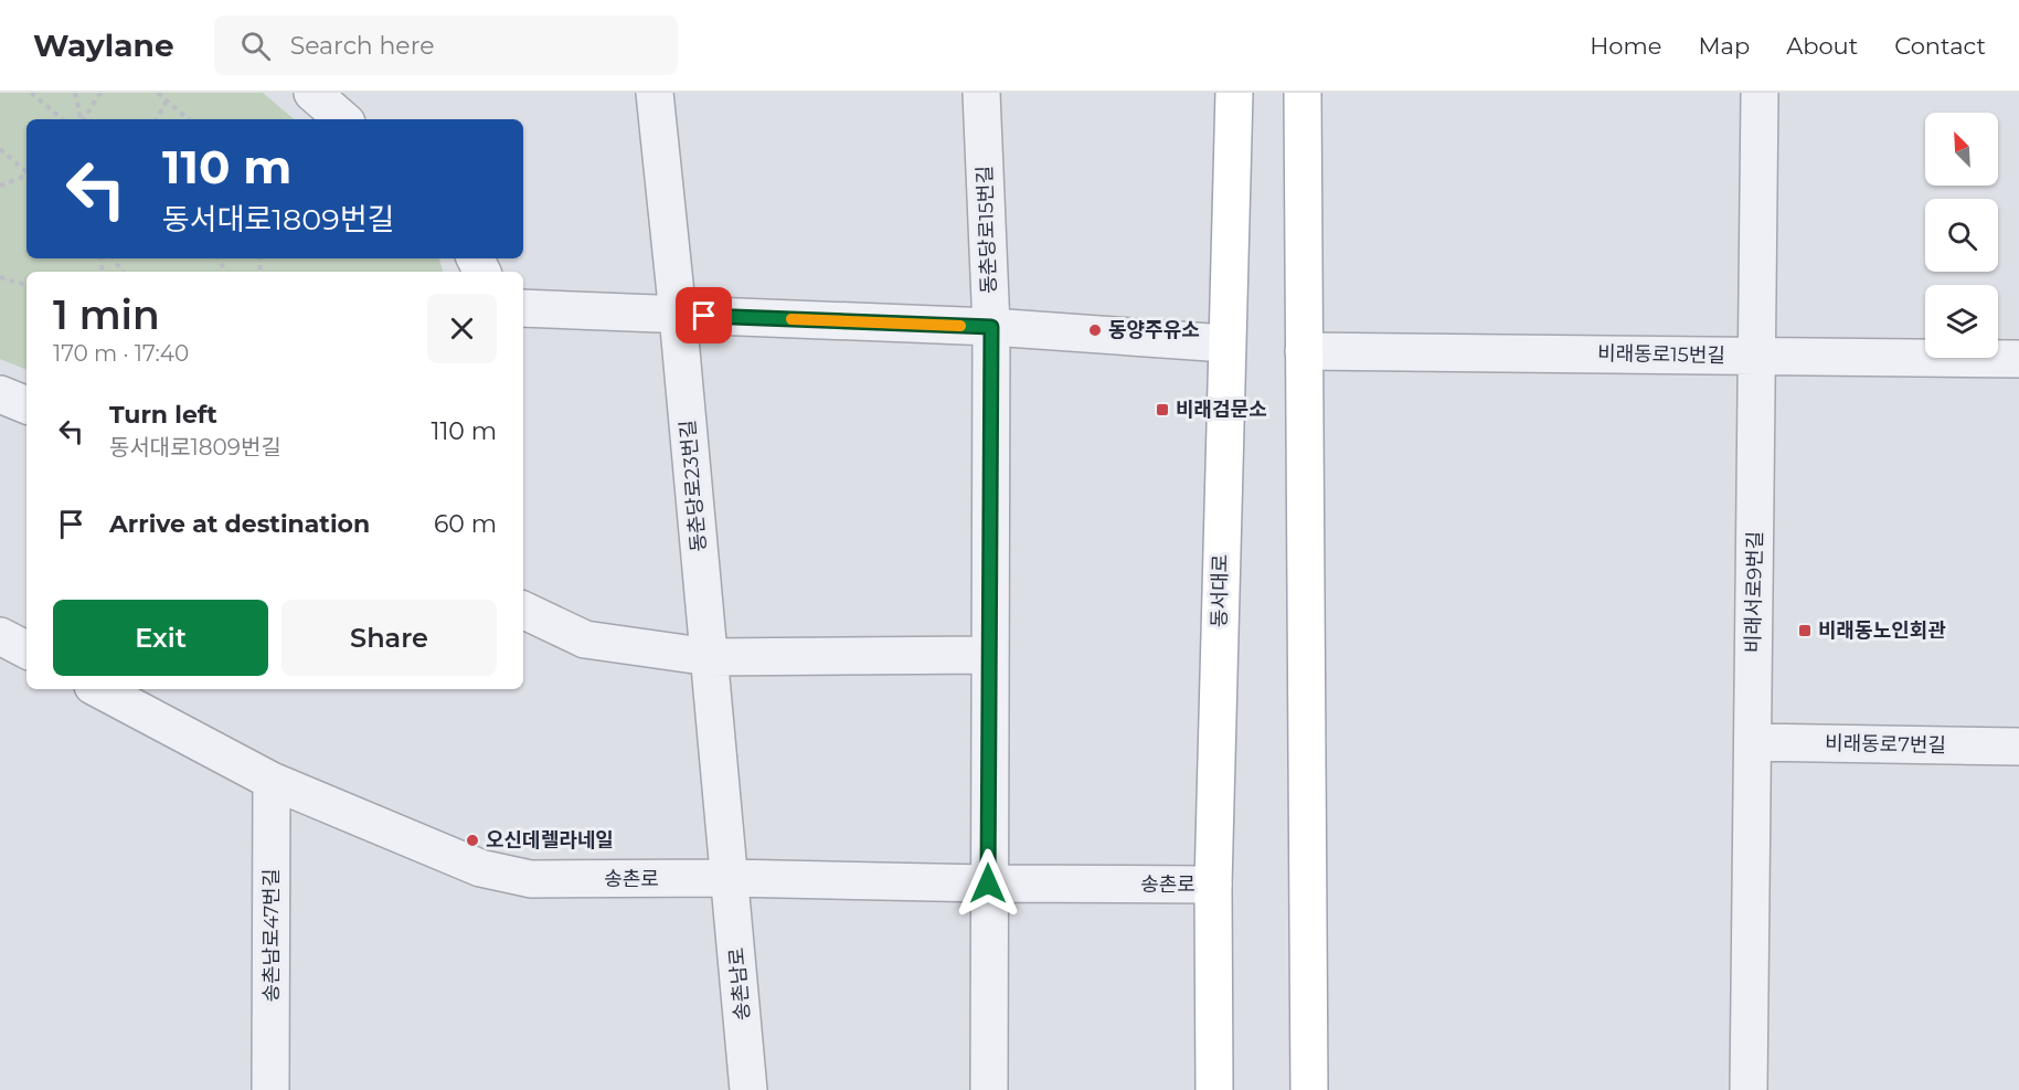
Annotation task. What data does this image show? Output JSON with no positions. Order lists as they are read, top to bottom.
{
  "streets": {
    "main road": ["동서대로"],
    "street": [
      "동춘당로15번길",
      "비래동로15번길",
      "동춘당로23번길",
      "비래서로9번길",
      "비래동로7번길",
      "송촌로",
      "송촌남로47번길",
      "송촌남로"
    ]
  },
  "crossings": [
    ["동춘당로15번길", "송촌로"],
    ["비래동로15번길", "비래서로9번길"],
    ["동춘당로23번길", "송촌로"],
    ["동춘당로23번길", "송촌남로"],
    ["동서대로", "송촌로"],
    ["비래서로9번길", "비래동로7번길"],
    ["송촌로", "송촌남로47번길"],
    ["송촌로", "송촌남로"]
  ],
  "places": {
    "other": ["동양주유소", "오신데렐라네일"],
    "transit": ["비래검문소", "비래동노인회관"]
  },
  "north": "top left",
  "page": {
    "header": "Waylane",
    "search": "Search here",
    "nav": [
      "Home",
      "Map",
      "About",
      "Contact"
    ],
    "turn": ["110 m", "동서대로1809번길"],
    "heading": ["1 min", "170 m · 17:40"],
    "list": [
      {
        "name": "Turn left",
        "note": "동서대로1809번길",
        "value": "110 m"
      },
      {
        "name": "Arrive at destination",
        "value": "60 m"
      }
    ],
    "buttons": ["Exit", "Share"]
  }
}
